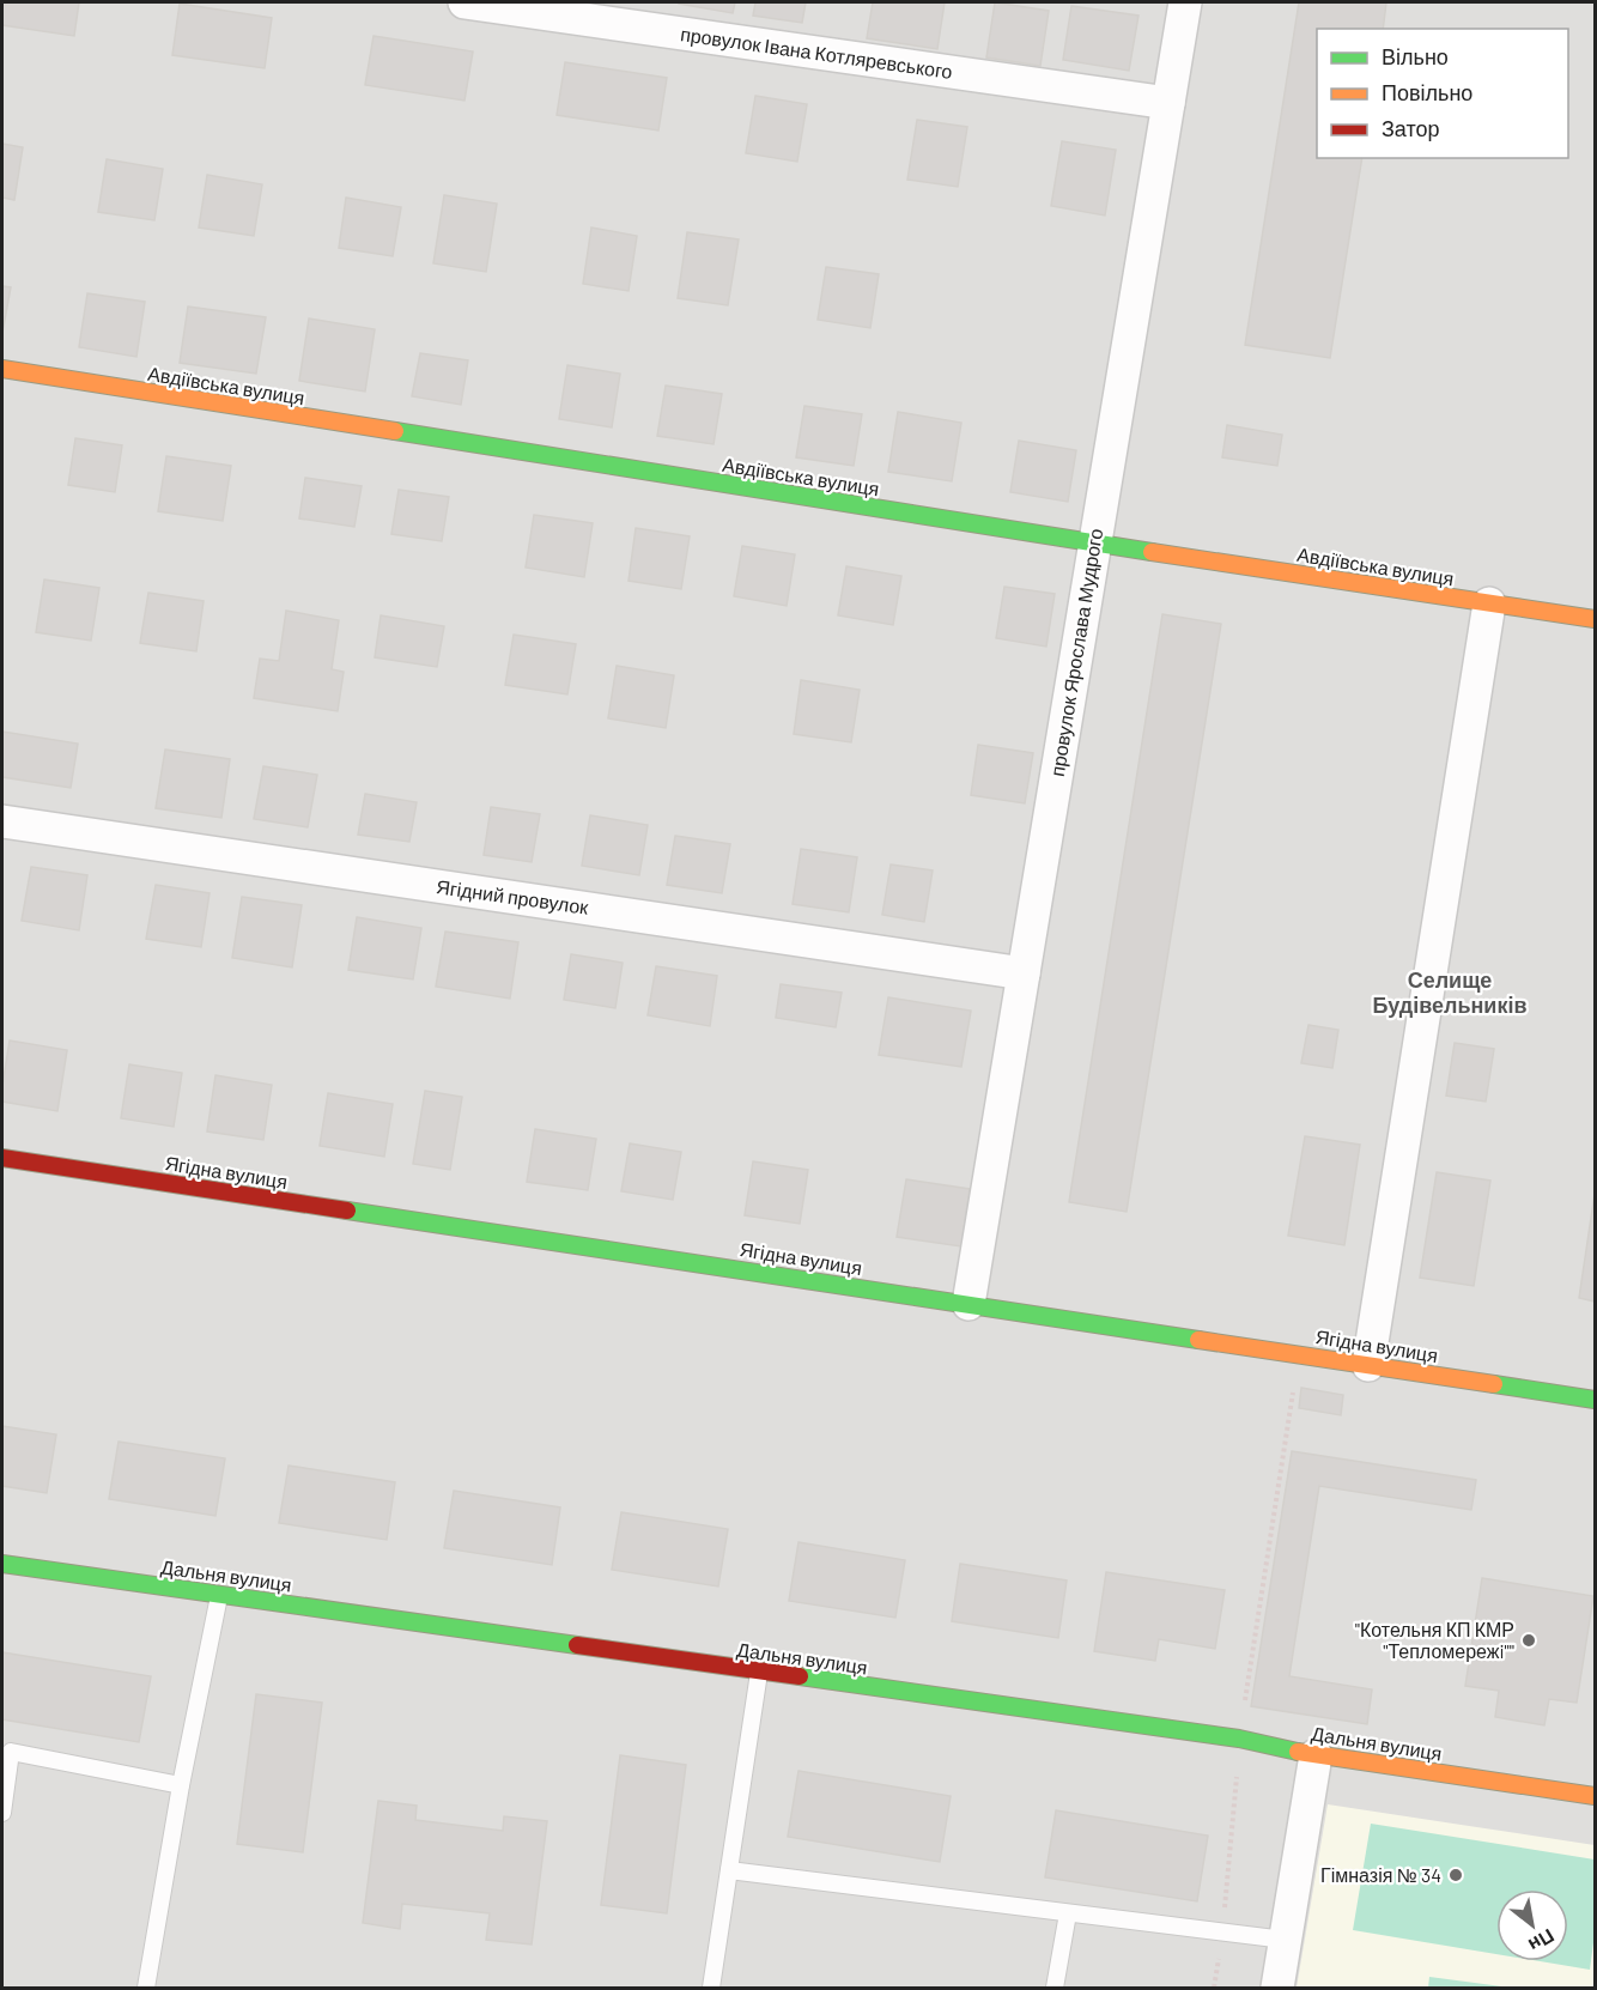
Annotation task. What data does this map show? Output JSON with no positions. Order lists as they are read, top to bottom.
{
  "streets": {
    "street": [
      "провулок Івана Котляревського",
      "Авдіївська вулиця",
      "провулок Ярослава Мудрого",
      "Ягідний провулок",
      "Ягідна вулиця",
      "Дальня вулиця"
    ]
  },
  "crossings": [
    ["провулок Івана Котляревського", "провулок Ярослава Мудрого"],
    ["Авдіївська вулиця", "провулок Ярослава Мудрого"],
    ["провулок Ярослава Мудрого", "Ягідний провулок"],
    ["провулок Ярослава Мудрого", "Ягідна вулиця"]
  ],
  "districts": ["Селище Будівельників"],
  "places": ["\"Котельня КП КМР \"Тепломережi\"\"", "Гімназія № 34"],
  "legend": ["Вільно", "Повільно", "Затор"],
  "north": "bottom right"
}
